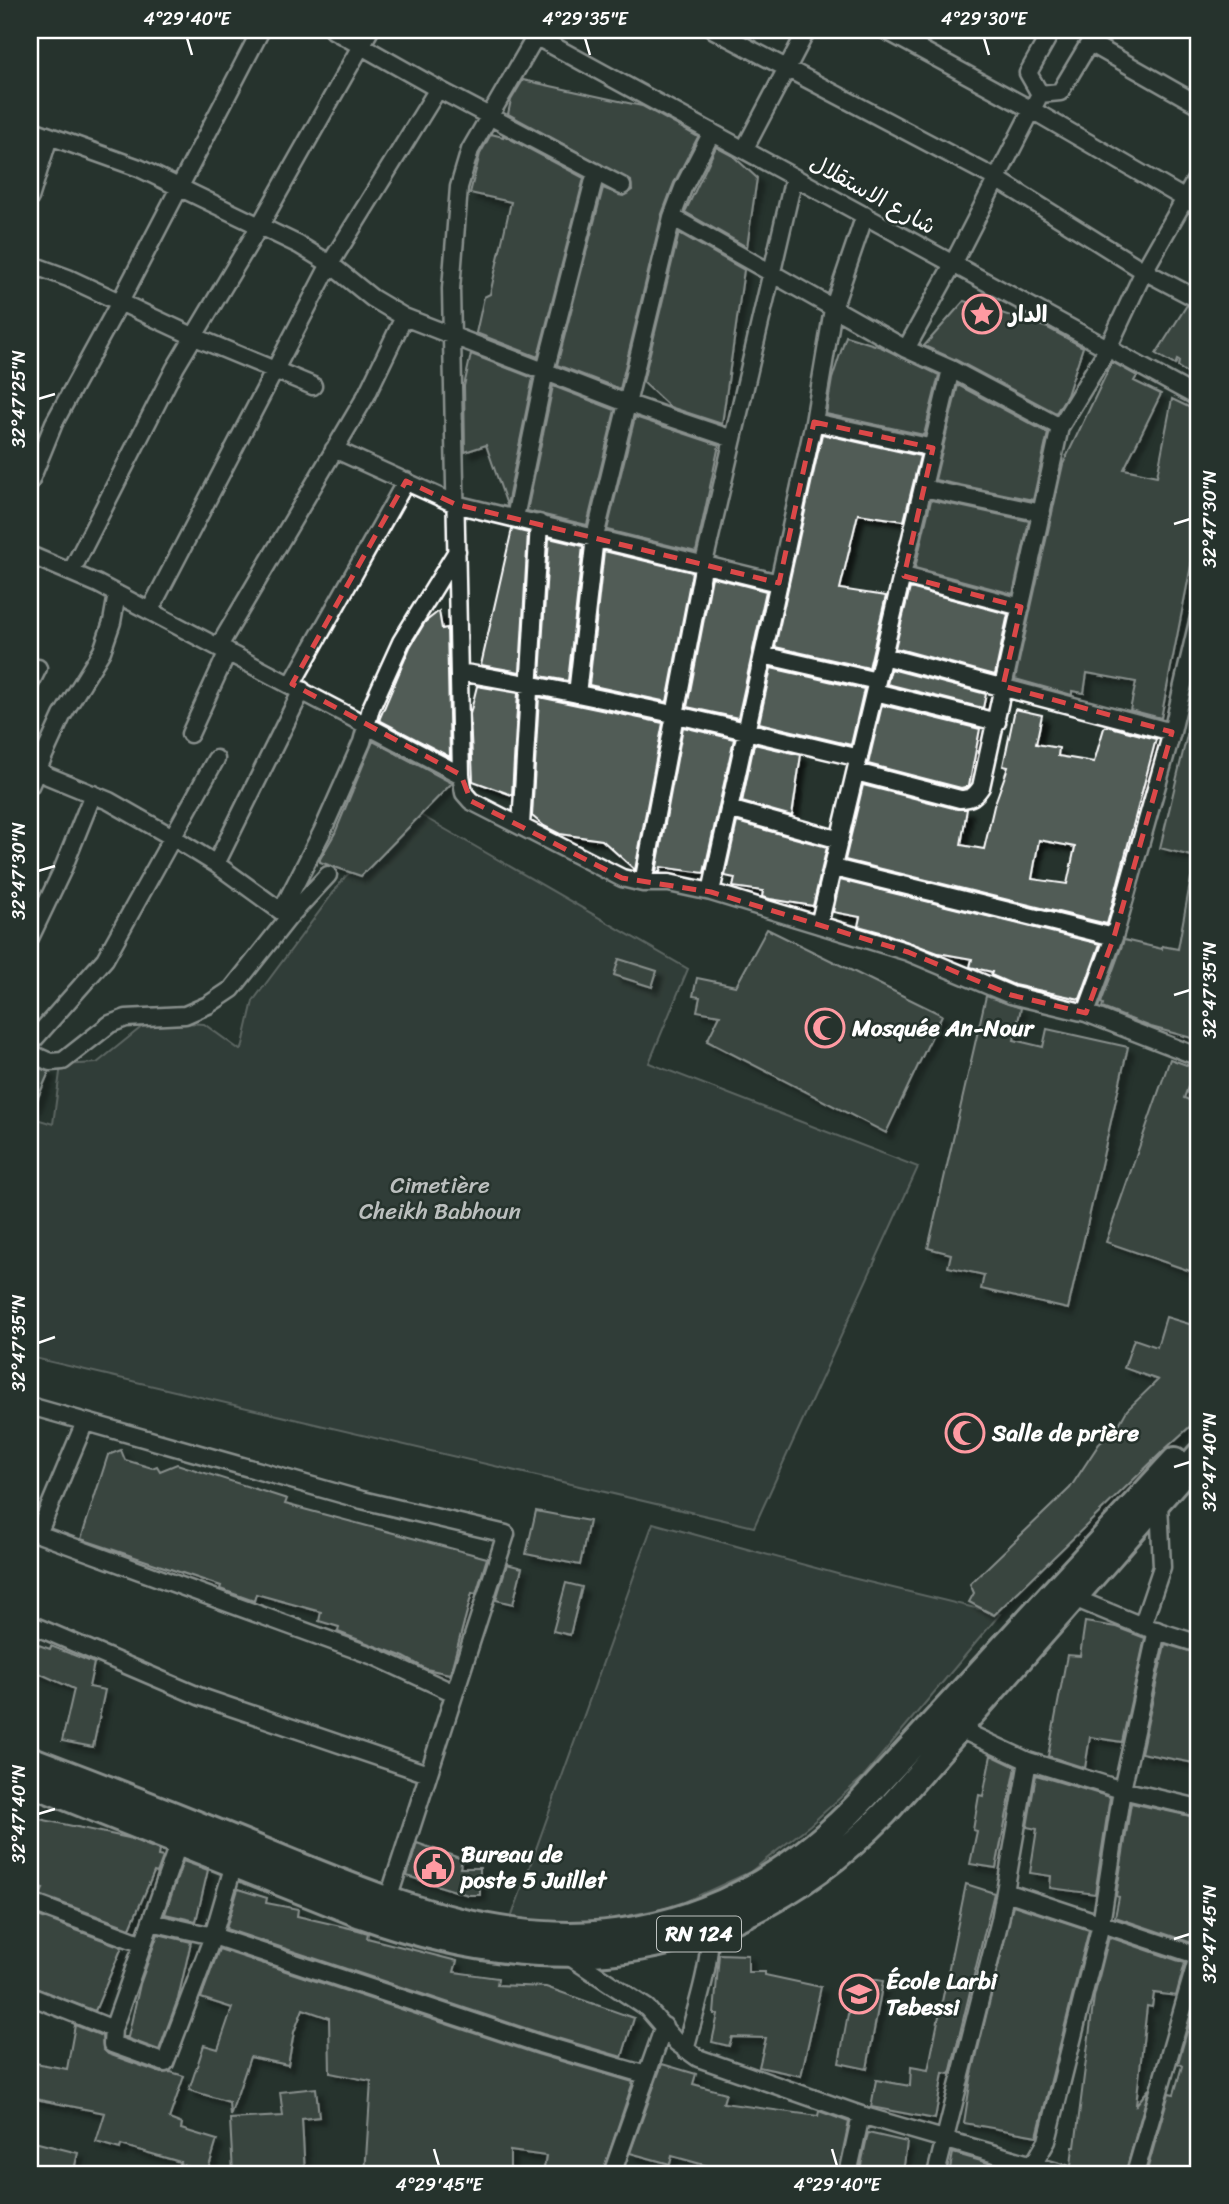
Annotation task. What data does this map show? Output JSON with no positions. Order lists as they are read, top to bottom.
{
  "streets": {
    "main road": ["RN 124"],
    "street": ["شارع الاستقلال"]
  },
  "parks": ["Cimetière Cheikh Babhoun"],
  "places": {
    "place": ["الدار"],
    "mosque": ["Mosquée An-Nour", "Salle de prière"],
    "public building": ["Bureau de poste 5 Juillet"],
    "school or university": ["École Larbi Tebessi"]
  },
  "coordinates": [
    "4°29'40\"E",
    "4°29'35\"E",
    "4°29'30\"E",
    "32°47'25\"N",
    "32°47'30\"N",
    "32°47'35\"N",
    "32°47'40\"N",
    "32°47'45\"N",
    "4°29'45\"E"
  ]
}
